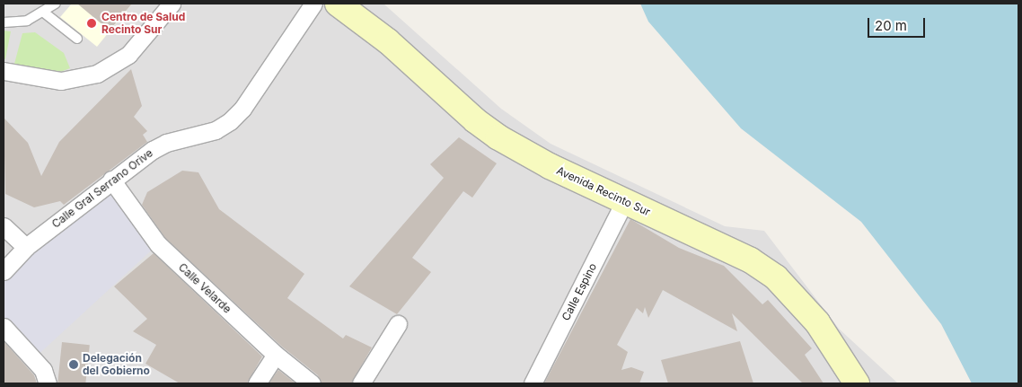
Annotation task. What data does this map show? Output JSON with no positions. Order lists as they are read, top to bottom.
{
  "streets": {
    "main road": ["Avenida Recinto Sur"],
    "street": ["Calle Gral Serrano Orive", "Calle Velarde", "Calle Espino"]
  },
  "crossings": [
    ["Calle Gral Serrano Orive", "Calle Velarde"],
    ["Avenida Recinto Sur", "Calle Espino"]
  ],
  "places": ["Centro de Salud Recinto Sur", "Delegación del Gobierno"],
  "scale_bar": "20 m"
}
